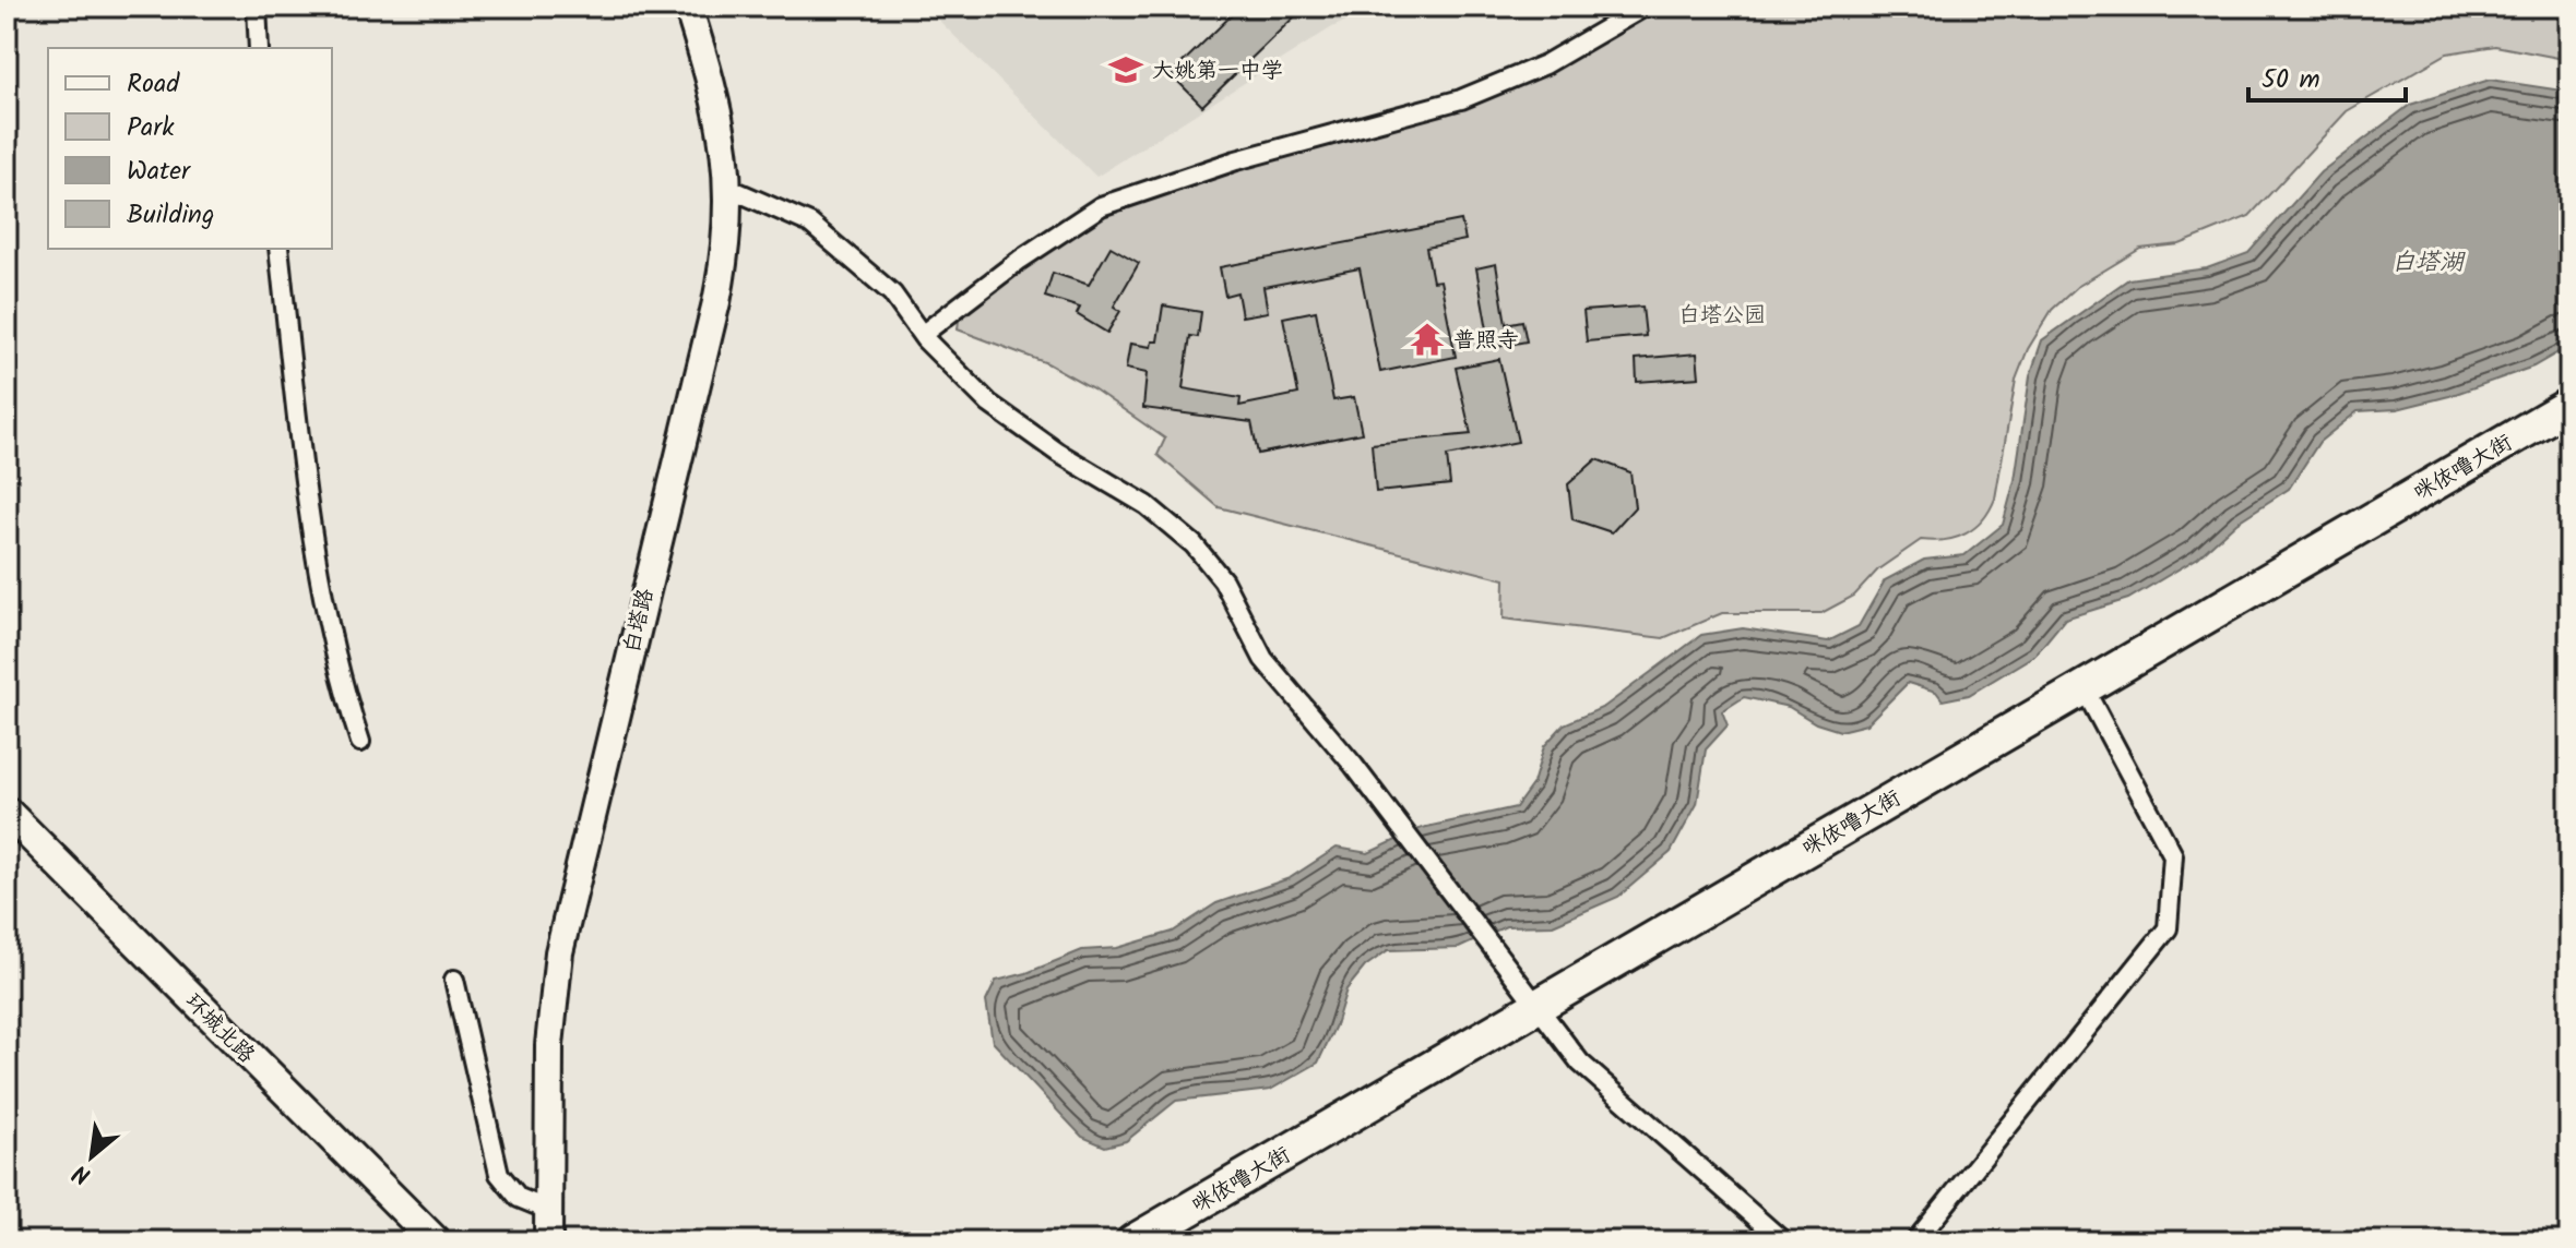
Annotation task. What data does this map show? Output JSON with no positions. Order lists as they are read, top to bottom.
{
  "streets": {
    "highway": ["咪依噜大街"],
    "main road": ["环城北路"],
    "street": ["白塔路"]
  },
  "water": ["白塔湖"],
  "parks": ["白塔公园"],
  "places": {
    "school or university": ["大姚第一中学"],
    "temple": ["普照寺"]
  },
  "legend": [
    "Road",
    "Park",
    "Water",
    "Building"
  ],
  "scale_bar": "50 m",
  "north": "bottom left"
}
